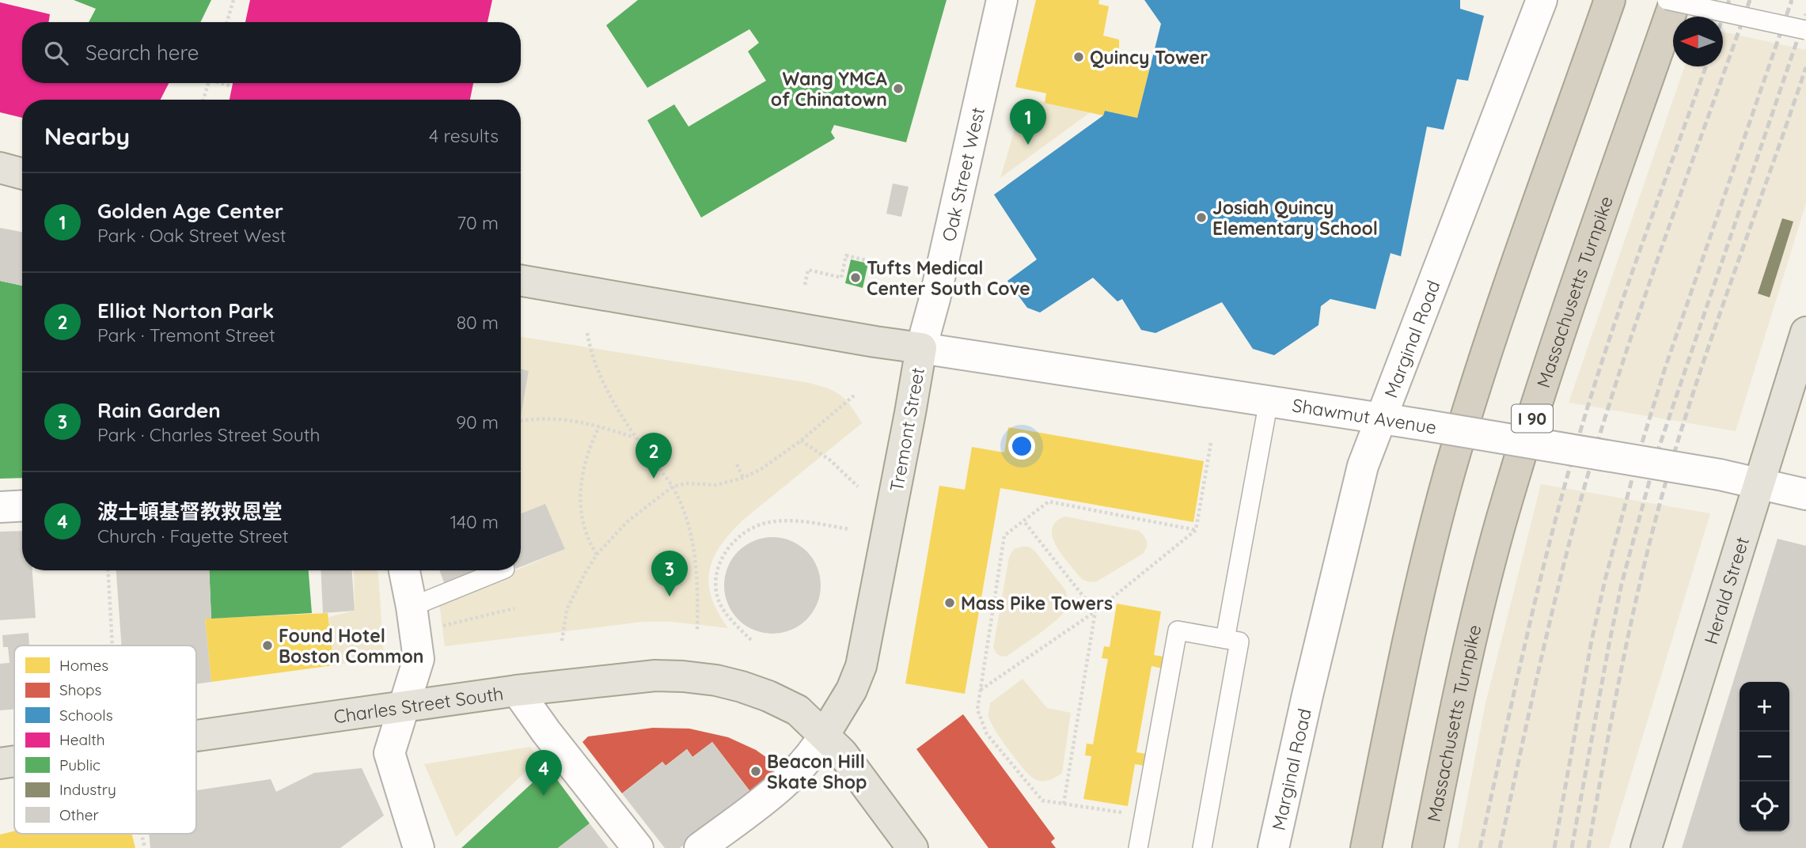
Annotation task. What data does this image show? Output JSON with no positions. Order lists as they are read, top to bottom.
{
  "streets": {
    "highway": ["Massachusetts Turnpike", "I 90"],
    "main road": [
      "Oak Street West",
      "Marginal Road",
      "Shawmut Avenue",
      "Tremont Street",
      "Herald Street",
      "Charles Street South"
    ]
  },
  "crossings": [
    ["Oak Street West", "Shawmut Avenue"],
    ["Oak Street West", "Tremont Street"],
    ["Marginal Road", "Shawmut Avenue"],
    ["Shawmut Avenue", "Tremont Street"],
    ["Shawmut Avenue", "Herald Street"],
    ["Tremont Street", "Charles Street South"]
  ],
  "places": [
    "Quincy Tower",
    "Wang YMCA of Chinatown",
    "Josiah Quincy Elementary School",
    "Tufts Medical Center South Cove",
    "Mass Pike Towers",
    "Found Hotel Boston Common",
    "Beacon Hill Skate Shop"
  ],
  "legend": [
    "Homes",
    "Shops",
    "Schools",
    "Health",
    "Public",
    "Industry",
    "Other"
  ],
  "north": "left",
  "page": {
    "search": "Search here",
    "pins": [
      "1",
      "2",
      "3",
      "4"
    ],
    "heading": ["Nearby", "4 results"],
    "list": [
      {
        "mark": "1",
        "name": "Golden Age Center",
        "note": "Park · Oak Street West",
        "value": "70 m"
      },
      {
        "mark": "2",
        "name": "Elliot Norton Park",
        "note": "Park · Tremont Street",
        "value": "80 m"
      },
      {
        "mark": "3",
        "name": "Rain Garden",
        "note": "Park · Charles Street South",
        "value": "90 m"
      },
      {
        "mark": "4",
        "name": "波士頓基督教救恩堂",
        "note": "Church · Fayette Street",
        "value": "140 m"
      }
    ],
    "map_buttons": ["+", "−"]
  }
}
